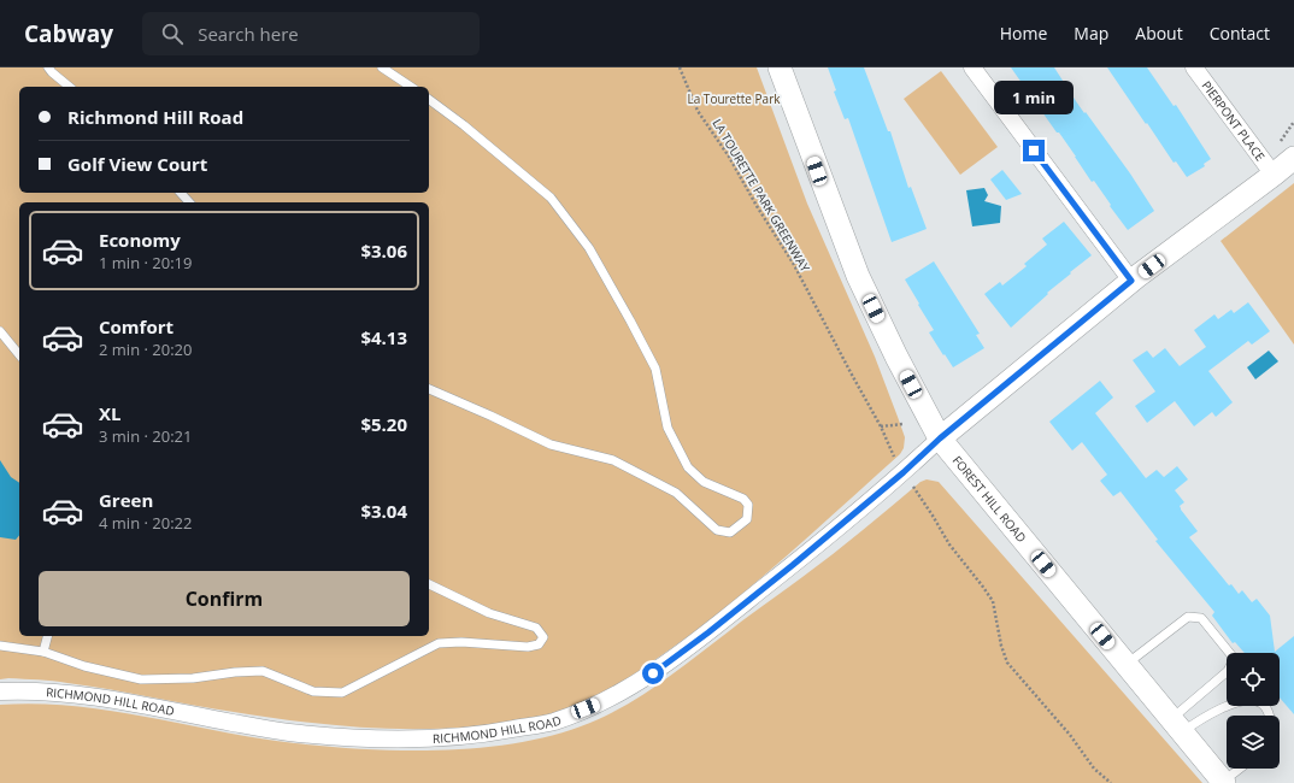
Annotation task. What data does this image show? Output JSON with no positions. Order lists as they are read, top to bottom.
{
  "streets": {
    "street": ["PIERPONT PLACE", "FOREST HILL ROAD", "RICHMOND HILL ROAD"],
    "path": ["LA TOURETTE PARK GREENWAY"]
  },
  "crossings": [
    ["PIERPONT PLACE", "RICHMOND HILL ROAD"],
    ["FOREST HILL ROAD", "RICHMOND HILL ROAD"]
  ],
  "parks": ["La Tourette Park"],
  "page": {
    "header": "Cabway",
    "search": "Search here",
    "nav": [
      "Home",
      "Map",
      "About",
      "Contact"
    ],
    "bubble": "1 min",
    "banner": ["Richmond Hill Road", "Golf View Court"],
    "list": [
      {
        "name": "Economy",
        "note": "1 min · 20:19",
        "value": "$3.06"
      },
      {
        "name": "Comfort",
        "note": "2 min · 20:20",
        "value": "$4.13"
      },
      {
        "name": "XL",
        "note": "3 min · 20:21",
        "value": "$5.20"
      },
      {
        "name": "Green",
        "note": "4 min · 20:22",
        "value": "$3.04"
      }
    ],
    "buttons": "Confirm"
  }
}
